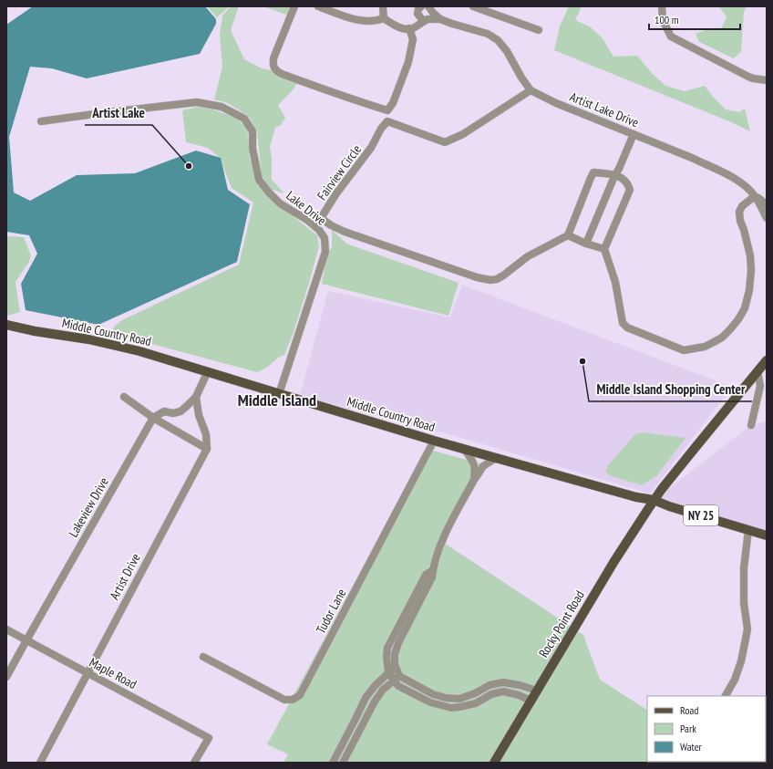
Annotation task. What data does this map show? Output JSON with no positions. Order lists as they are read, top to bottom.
{
  "streets": {
    "main road": ["Middle Country Road", "NY 25", "Rocky Point Road"],
    "street": [
      "Artist Lake Drive",
      "Fairview Circle",
      "Lake Drive",
      "Lakeview Drive",
      "Artist Drive",
      "Tudor Lane",
      "Maple Road"
    ]
  },
  "crossings": [
    ["Artist Lake Drive", "Fairview Circle"],
    ["Lake Drive", "Middle Country Road"],
    ["Middle Country Road", "Tudor Lane"],
    ["Middle Country Road", "Rocky Point Road"],
    ["Lakeview Drive", "Maple Road"],
    ["Artist Drive", "Maple Road"]
  ],
  "districts": ["Middle Island"],
  "places": ["Artist Lake", "Middle Island Shopping Center"],
  "legend": ["Road", "Park", "Water"],
  "scale_bar": "100 m"
}
